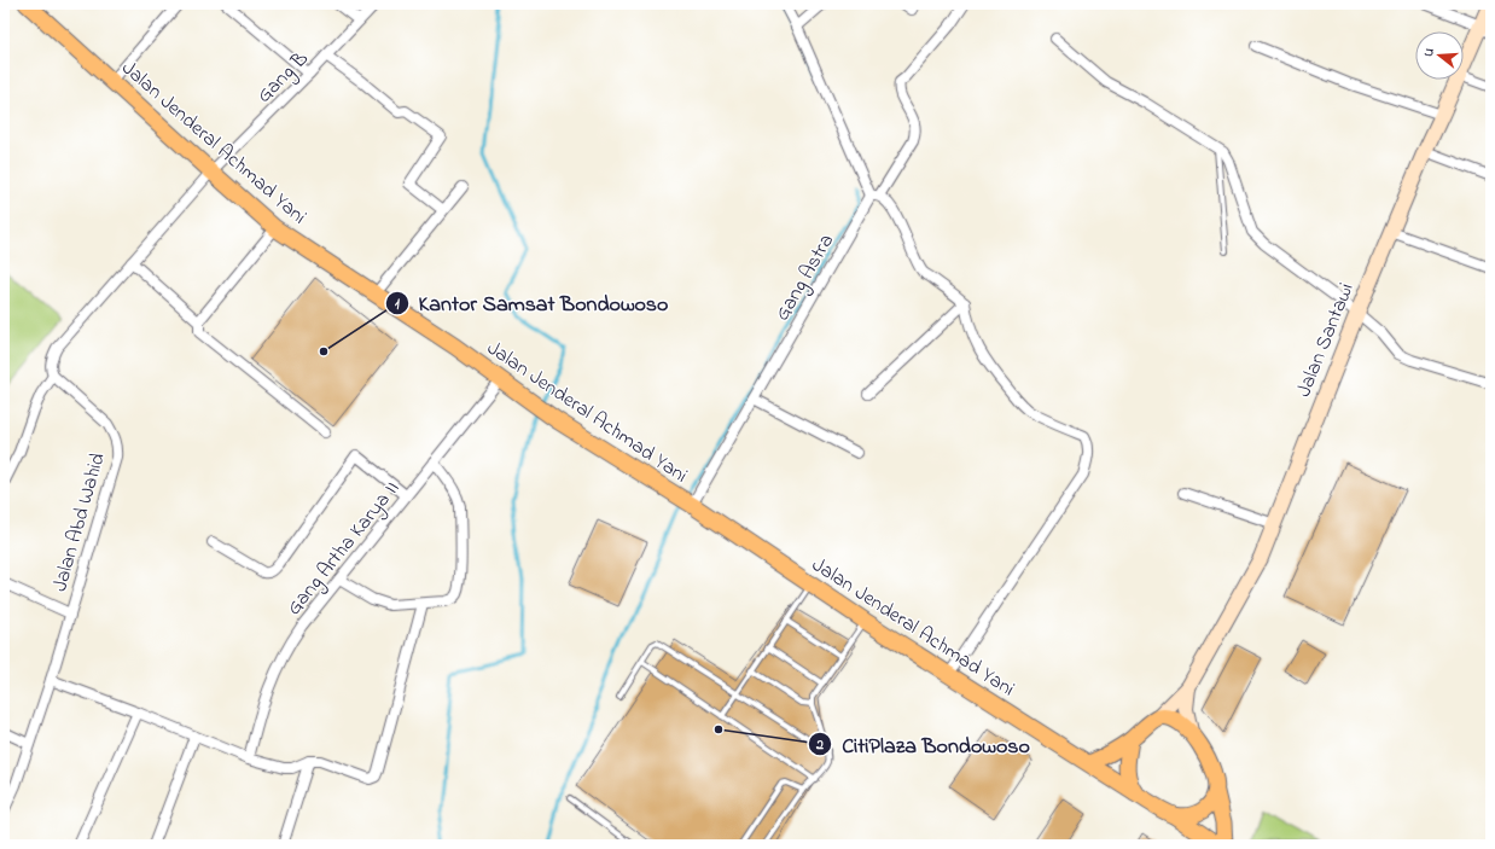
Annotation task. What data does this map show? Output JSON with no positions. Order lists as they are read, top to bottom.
{
  "streets": {
    "main road": ["Jalan Jenderal Achmad Yani", "Jalan Santawi"],
    "street": [
      "Gang B",
      "Gang Astra",
      "Jalan Abd Wahid",
      "Gang Artha Karya II"
    ]
  },
  "crossings": [
    ["Gang B", "Jalan Jenderal Achmad Yani"],
    ["Jalan Jenderal Achmad Yani", "Gang Astra"],
    ["Jalan Jenderal Achmad Yani", "Jalan Santawi"],
    ["Jalan Jenderal Achmad Yani", "Gang Artha Karya II"]
  ],
  "places": ["Kantor Samsat Bondowoso", "CitiPlaza Bondowoso"],
  "north": "left"
}
